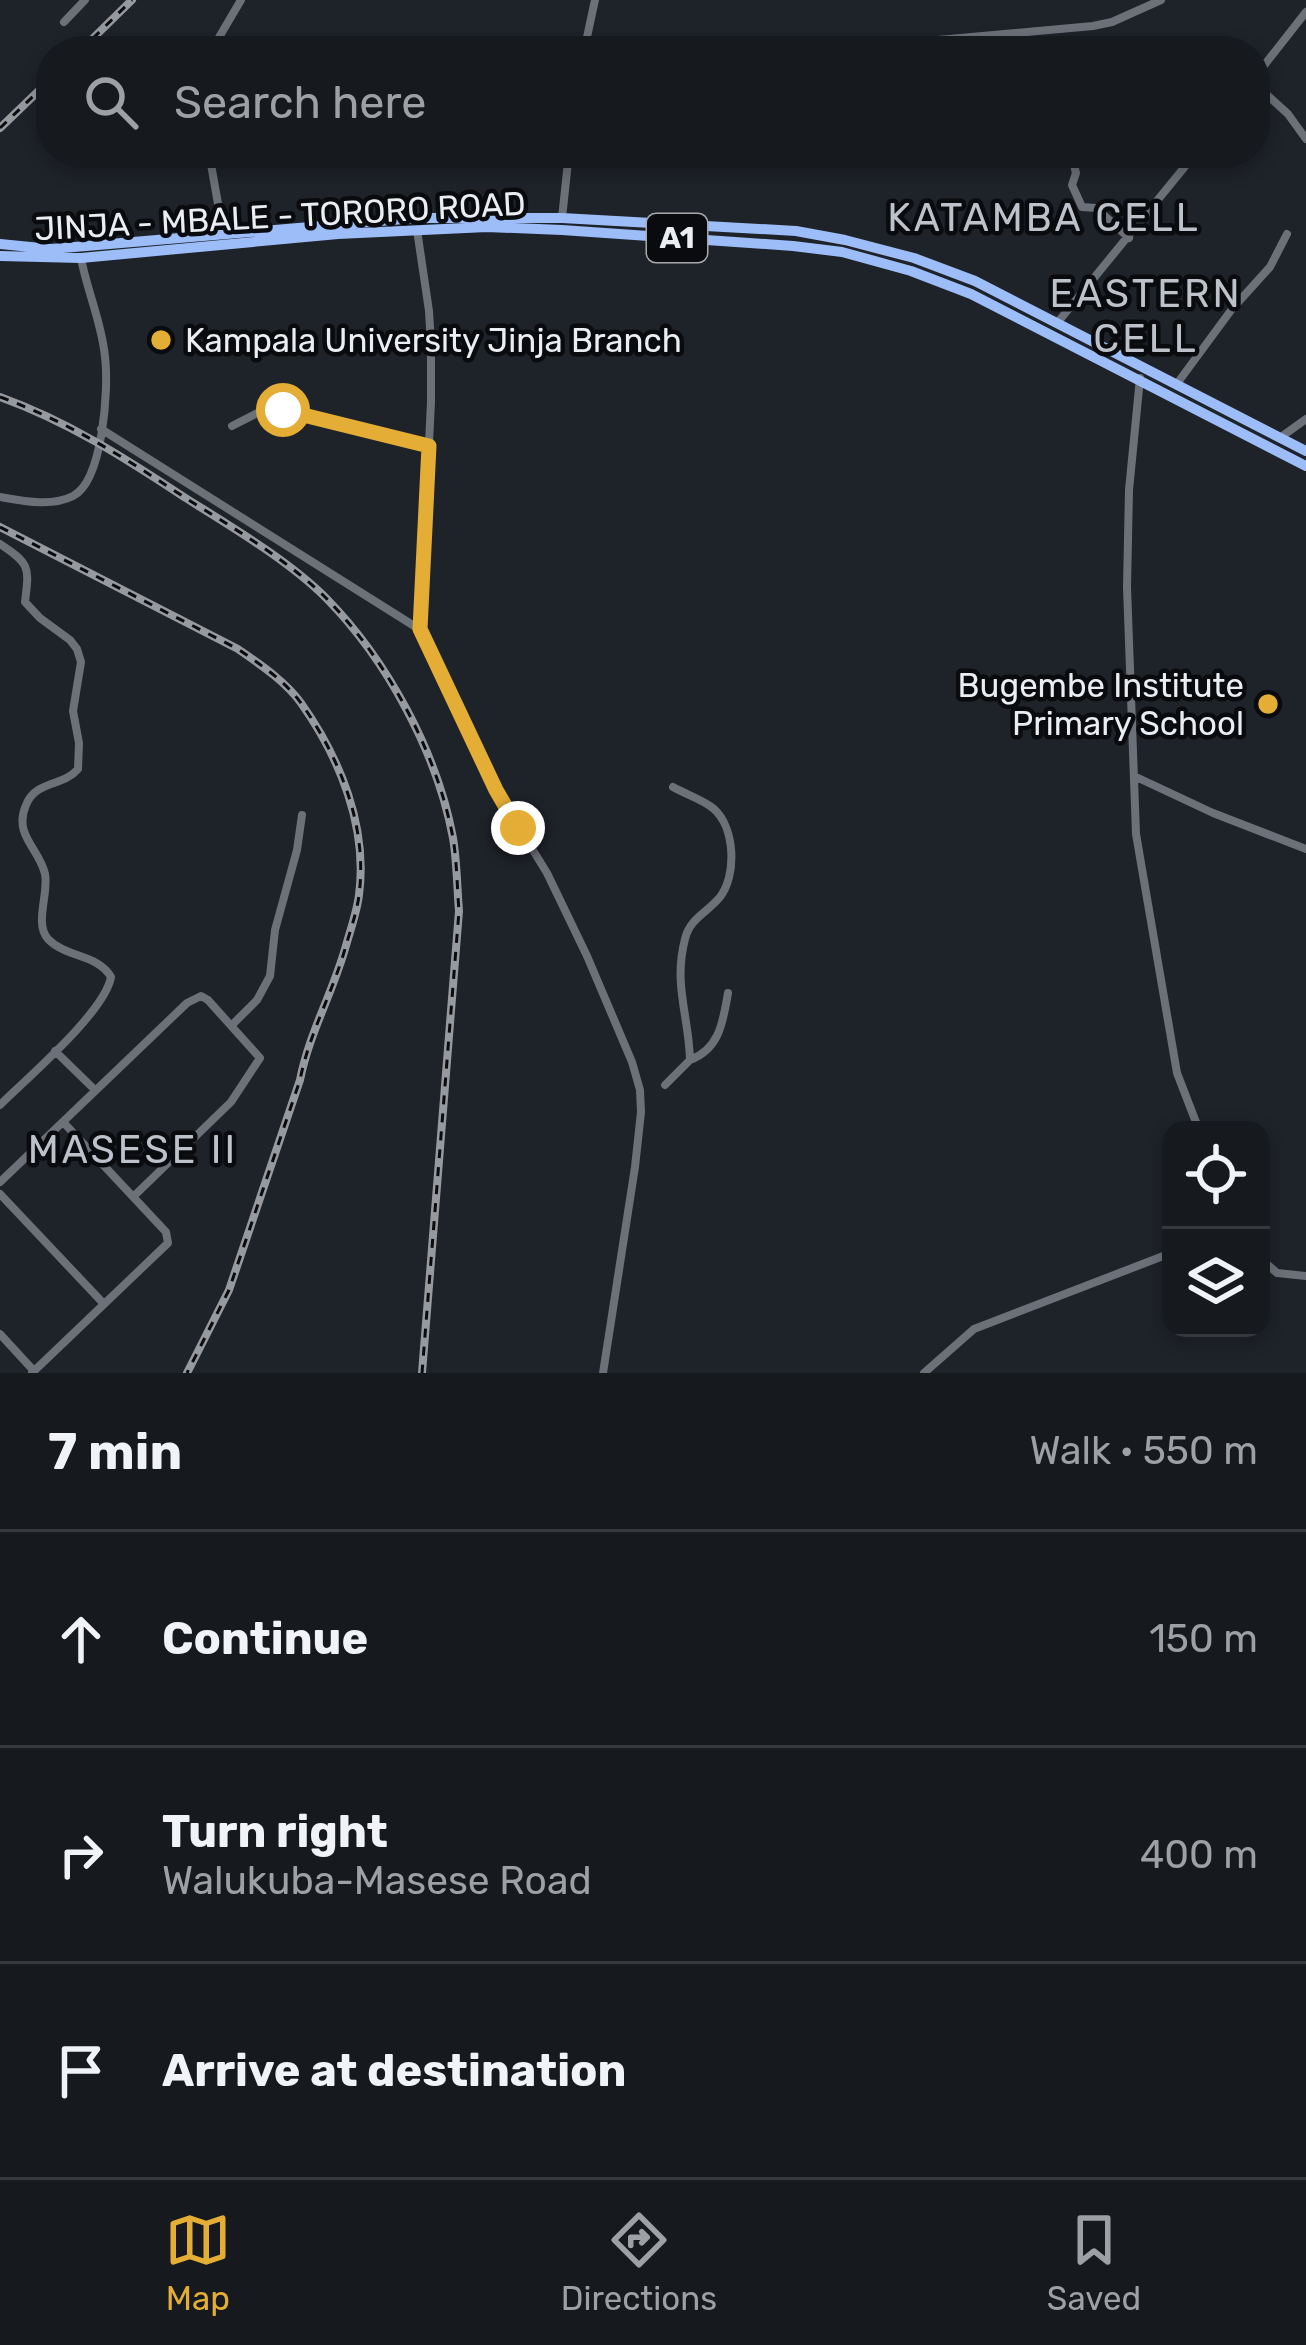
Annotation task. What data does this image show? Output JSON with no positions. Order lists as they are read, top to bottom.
{
  "streets": {
    "highway": ["JINJA - MBALE - TORORO ROAD", "A1"]
  },
  "districts": ["KATAMBA CELL", "EASTERN CELL", "MASESE II"],
  "places": ["Kampala University Jinja Branch", "Bugembe Institute Primary School"],
  "page": {
    "search": "Search here",
    "heading": ["7 min", "Walk · 550 m"],
    "list": [
      ["Continue", "150 m"],
      ["Turn right", "Walukuba-Masese Road", "400 m"],
      "Arrive at destination"
    ],
    "nav": ["Map", "Directions", "Saved"]
  }
}
